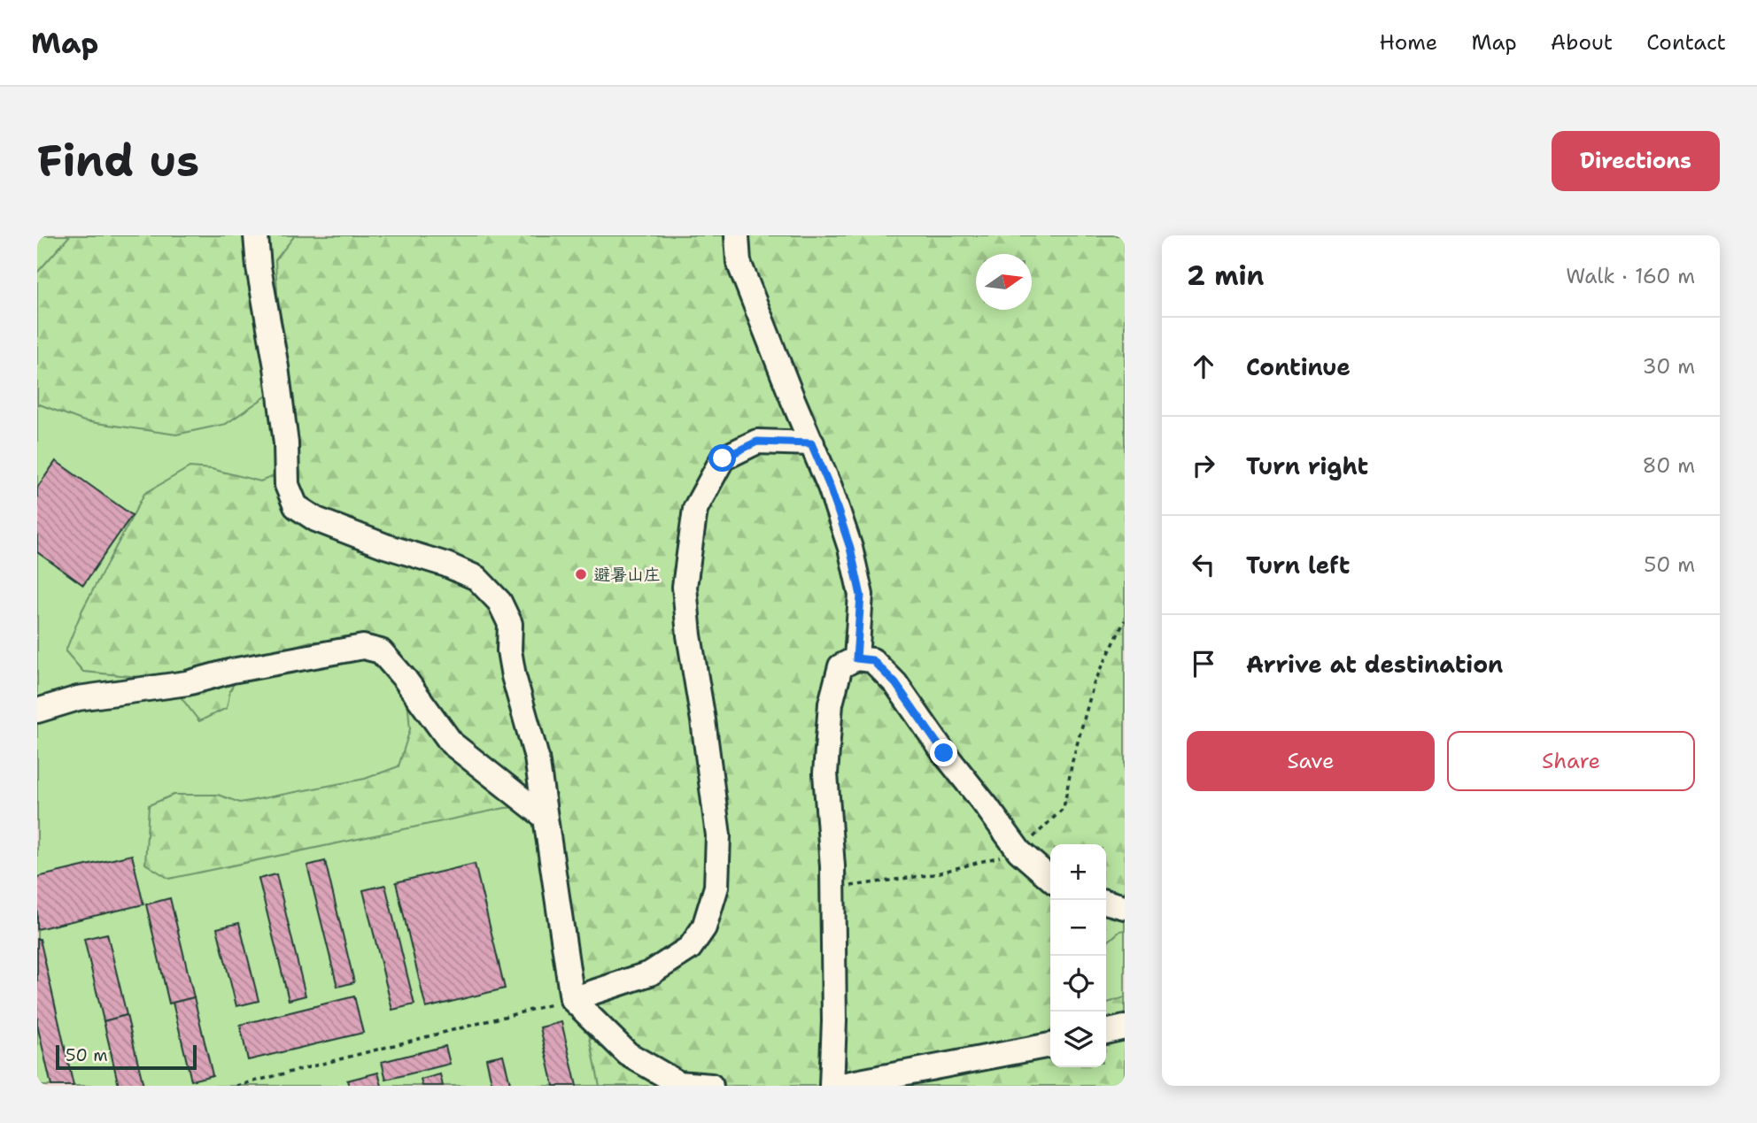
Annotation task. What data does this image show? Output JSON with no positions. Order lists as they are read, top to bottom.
{
  "places": ["避暑山庄"],
  "scale_bar": "50 m",
  "north": "right",
  "page": {
    "header": "Map",
    "nav": [
      "Home",
      "Map",
      "About",
      "Contact"
    ],
    "buttons": [
      "Directions",
      ["Save", "Share"]
    ],
    "title": "Find us",
    "heading": ["2 min", "Walk · 160 m"],
    "list": [
      ["Continue", "30 m"],
      ["Turn right", "80 m"],
      ["Turn left", "50 m"],
      "Arrive at destination"
    ],
    "map_buttons": ["+", "−"],
    "scale": "50 m"
  }
}
